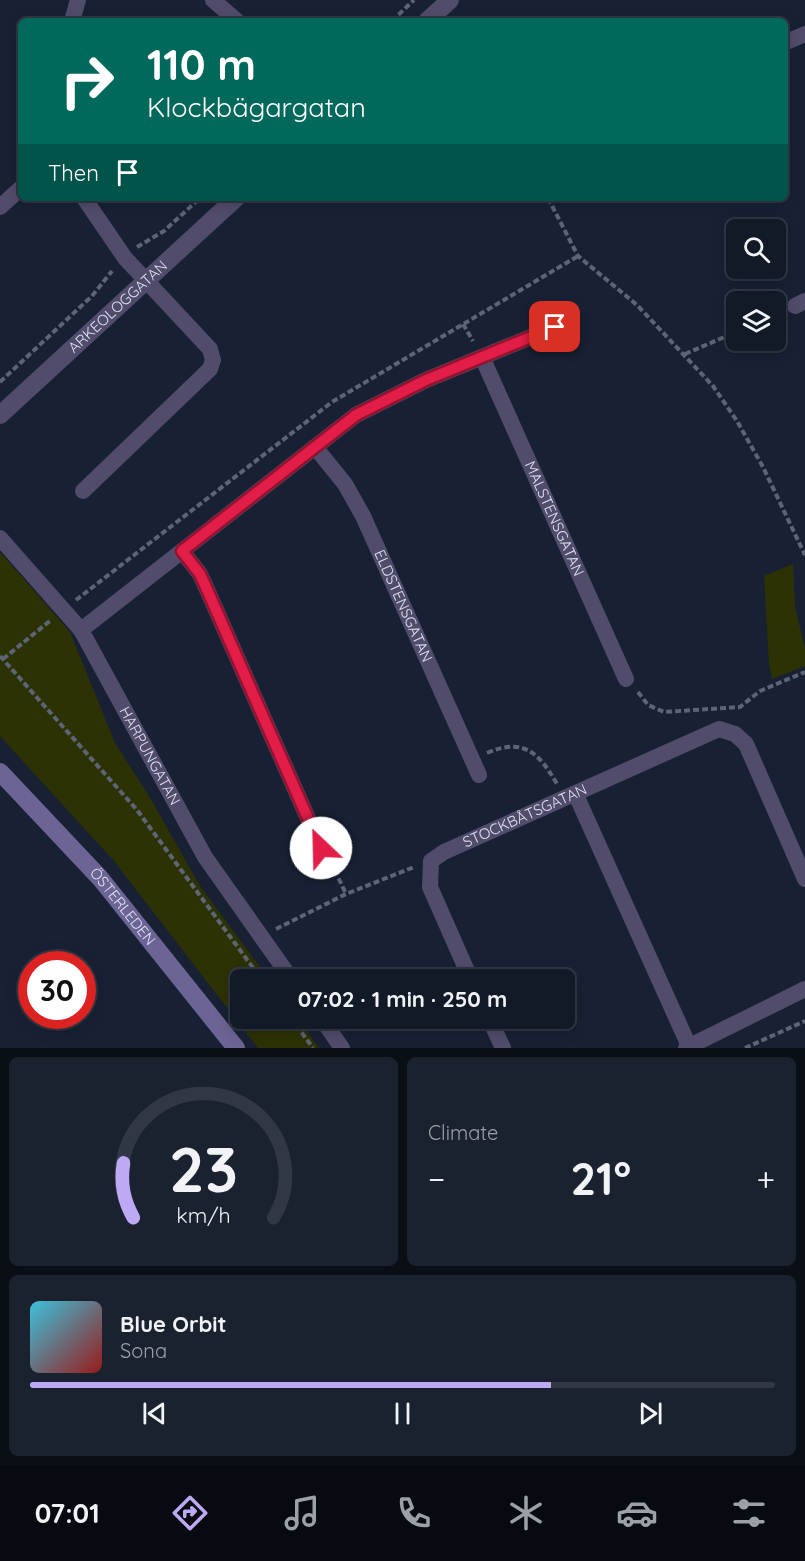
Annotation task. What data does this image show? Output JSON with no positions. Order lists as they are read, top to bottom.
{
  "streets": {
    "main road": ["ÖSTERLEDEN"],
    "street": [
      "ARKEOLOGGATAN",
      "MALSTENSGATAN",
      "ELDSTENSGATAN",
      "HARPUNGATAN",
      "STOCKBÅTSGATAN"
    ]
  },
  "page": {
    "turn": ["110 m", "Klockbägargatan"],
    "then": "Then",
    "limit": "30",
    "trip": "07:02 · 1 min · 250 m",
    "tile": "Climate",
    "heat": ["−", "21°", "+"],
    "song": ["Blue Orbit", "Sona"],
    "tabs": "07:01",
    "gauge": ["23", "km/h"]
  }
}
